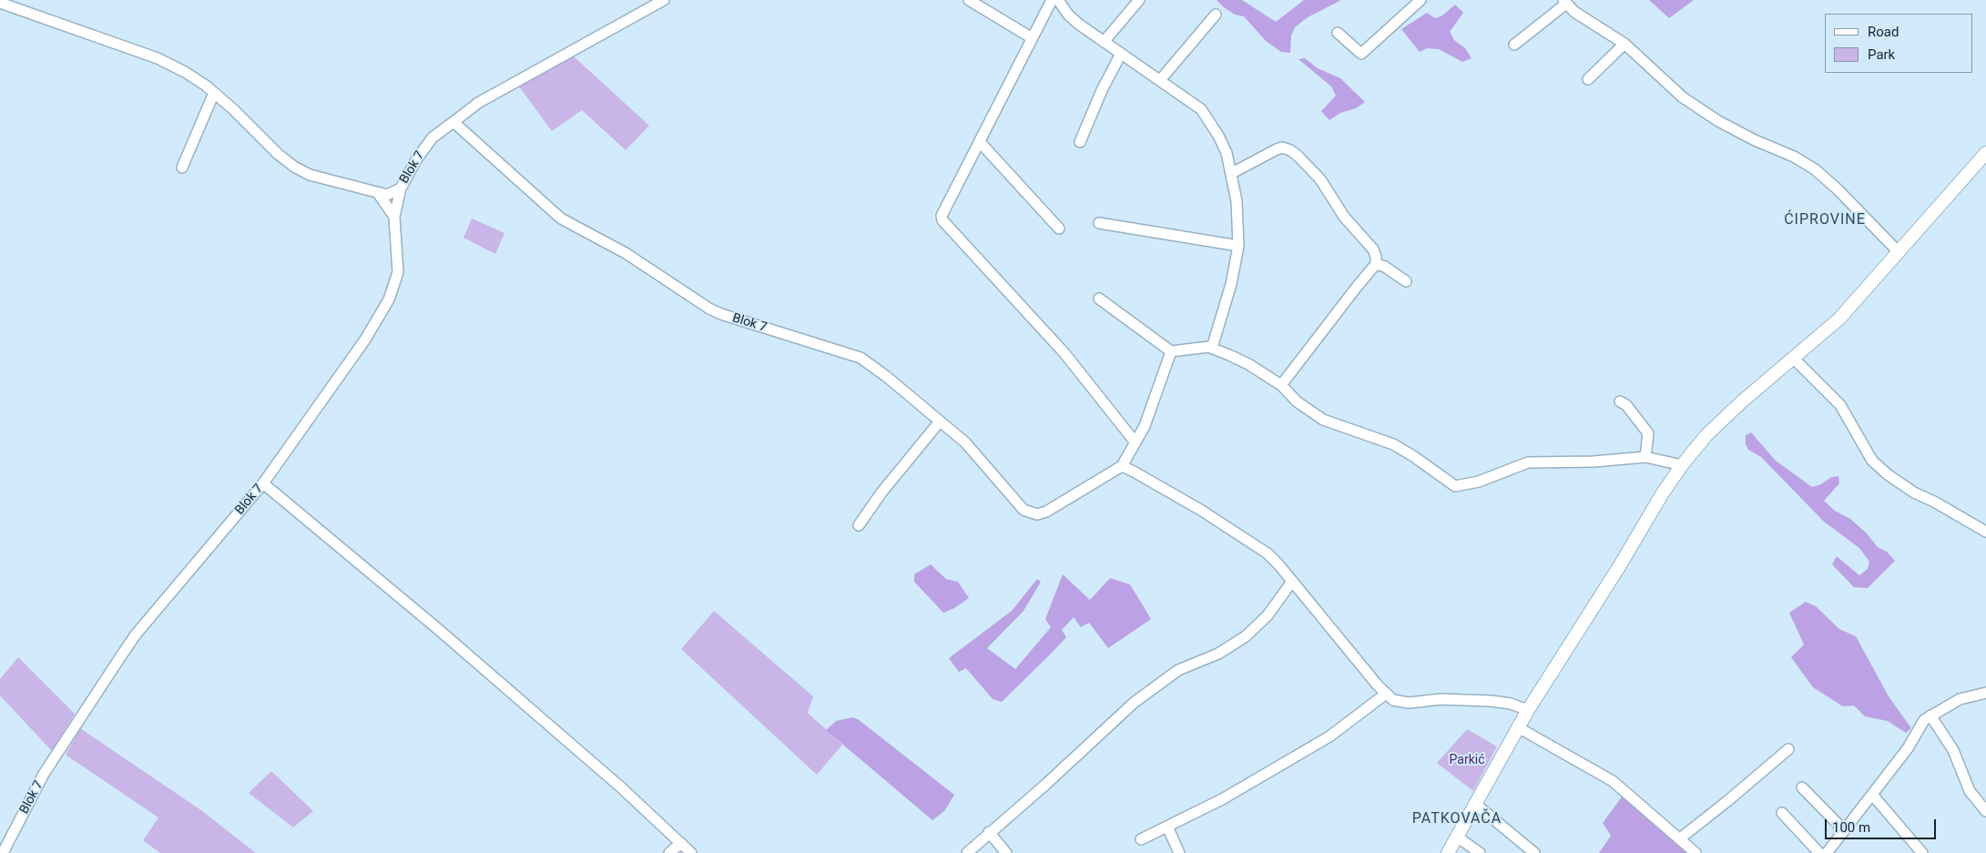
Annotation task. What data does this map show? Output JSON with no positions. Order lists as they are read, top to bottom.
{
  "streets": {
    "street": ["Blok 7"]
  },
  "districts": ["ĆIPROVINE", "PATKOVAČA"],
  "parks": ["Parkić"],
  "legend": ["Road", "Park"],
  "scale_bar": "100 m"
}
